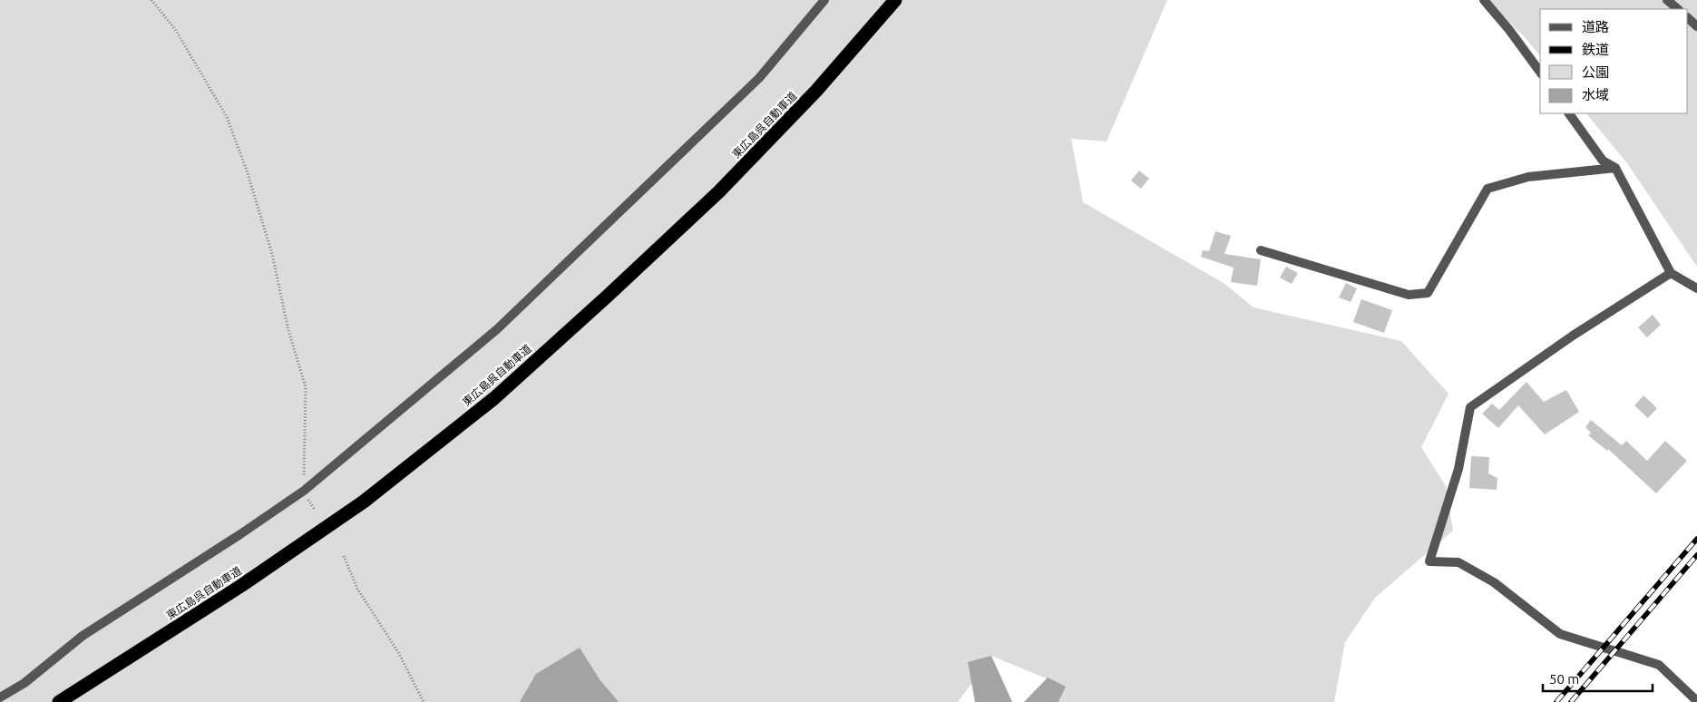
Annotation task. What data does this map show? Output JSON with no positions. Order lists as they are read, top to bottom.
{
  "streets": {
    "highway": ["東広島呉自動車道"]
  },
  "legend": [
    "道路",
    "鉄道",
    "公園",
    "水域"
  ],
  "scale_bar": "50 m"
}
